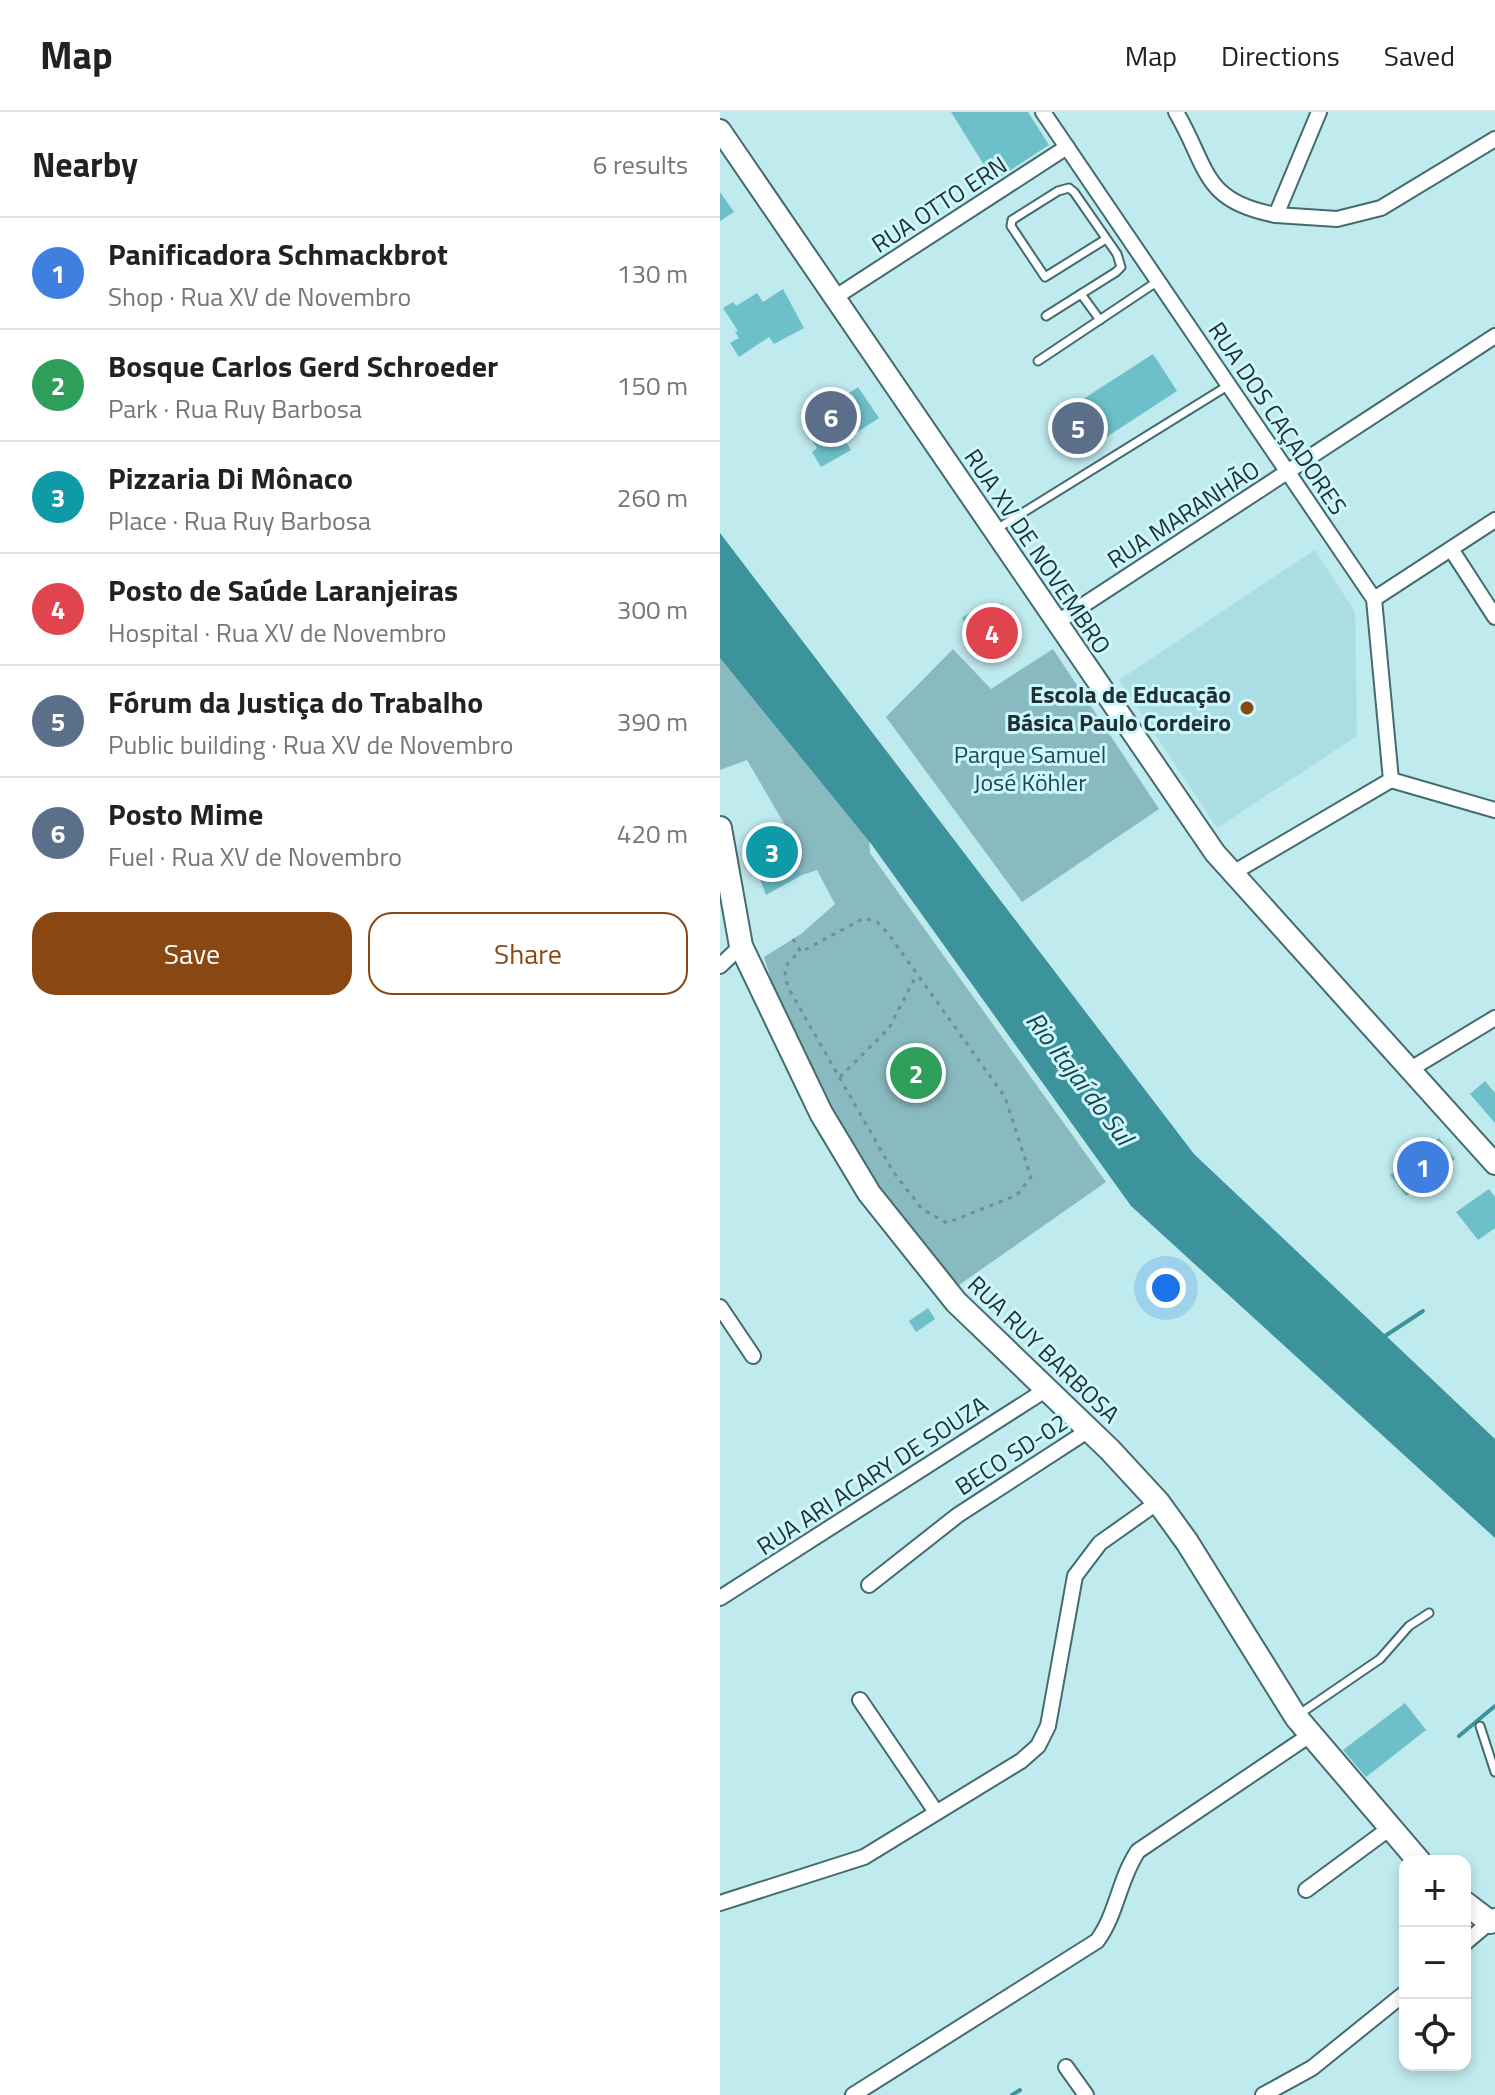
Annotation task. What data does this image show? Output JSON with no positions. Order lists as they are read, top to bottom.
{
  "streets": {
    "main road": ["RUA XV DE NOVEMBRO", "RUA RUY BARBOSA"],
    "street": [
      "RUA OTTO ERN",
      "RUA DOS CAÇADORES",
      "RUA MARANHÃO",
      "BECO SD-02",
      "RUA ARI ACARY DE SOUZA"
    ]
  },
  "crossings": [
    ["RUA OTTO ERN", "RUA DOS CAÇADORES"],
    ["RUA OTTO ERN", "RUA XV DE NOVEMBRO"],
    ["RUA DOS CAÇADORES", "RUA MARANHÃO"],
    ["RUA MARANHÃO", "RUA XV DE NOVEMBRO"],
    ["RUA RUY BARBOSA", "BECO SD-02"],
    ["RUA RUY BARBOSA", "RUA ARI ACARY DE SOUZA"]
  ],
  "water": ["Rio Itajaí do Sul"],
  "parks": ["Parque Samuel José Köhler"],
  "places": ["Escola de Educação Básica Paulo Cordeiro"],
  "page": {
    "header": "Map",
    "nav": ["Map", "Directions", "Saved"],
    "heading": ["Nearby", "6 results"],
    "list": [
      {
        "mark": "1",
        "name": "Panificadora Schmackbrot",
        "note": "Shop · Rua XV de Novembro",
        "value": "130 m"
      },
      {
        "mark": "2",
        "name": "Bosque Carlos Gerd Schroeder",
        "note": "Park · Rua Ruy Barbosa",
        "value": "150 m"
      },
      {
        "mark": "3",
        "name": "Pizzaria Di Mônaco",
        "note": "Place · Rua Ruy Barbosa",
        "value": "260 m"
      },
      {
        "mark": "4",
        "name": "Posto de Saúde Laranjeiras",
        "note": "Hospital · Rua XV de Novembro",
        "value": "300 m"
      },
      {
        "mark": "5",
        "name": "Fórum da Justiça do Trabalho",
        "note": "Public building · Rua XV de Novembro",
        "value": "390 m"
      },
      {
        "mark": "6",
        "name": "Posto Mime",
        "note": "Fuel · Rua XV de Novembro",
        "value": "420 m"
      }
    ],
    "pins": [
      "6",
      "5",
      "4",
      "3",
      "2",
      "1"
    ],
    "buttons": ["Save", "Share"],
    "map_buttons": ["+", "−"]
  }
}
